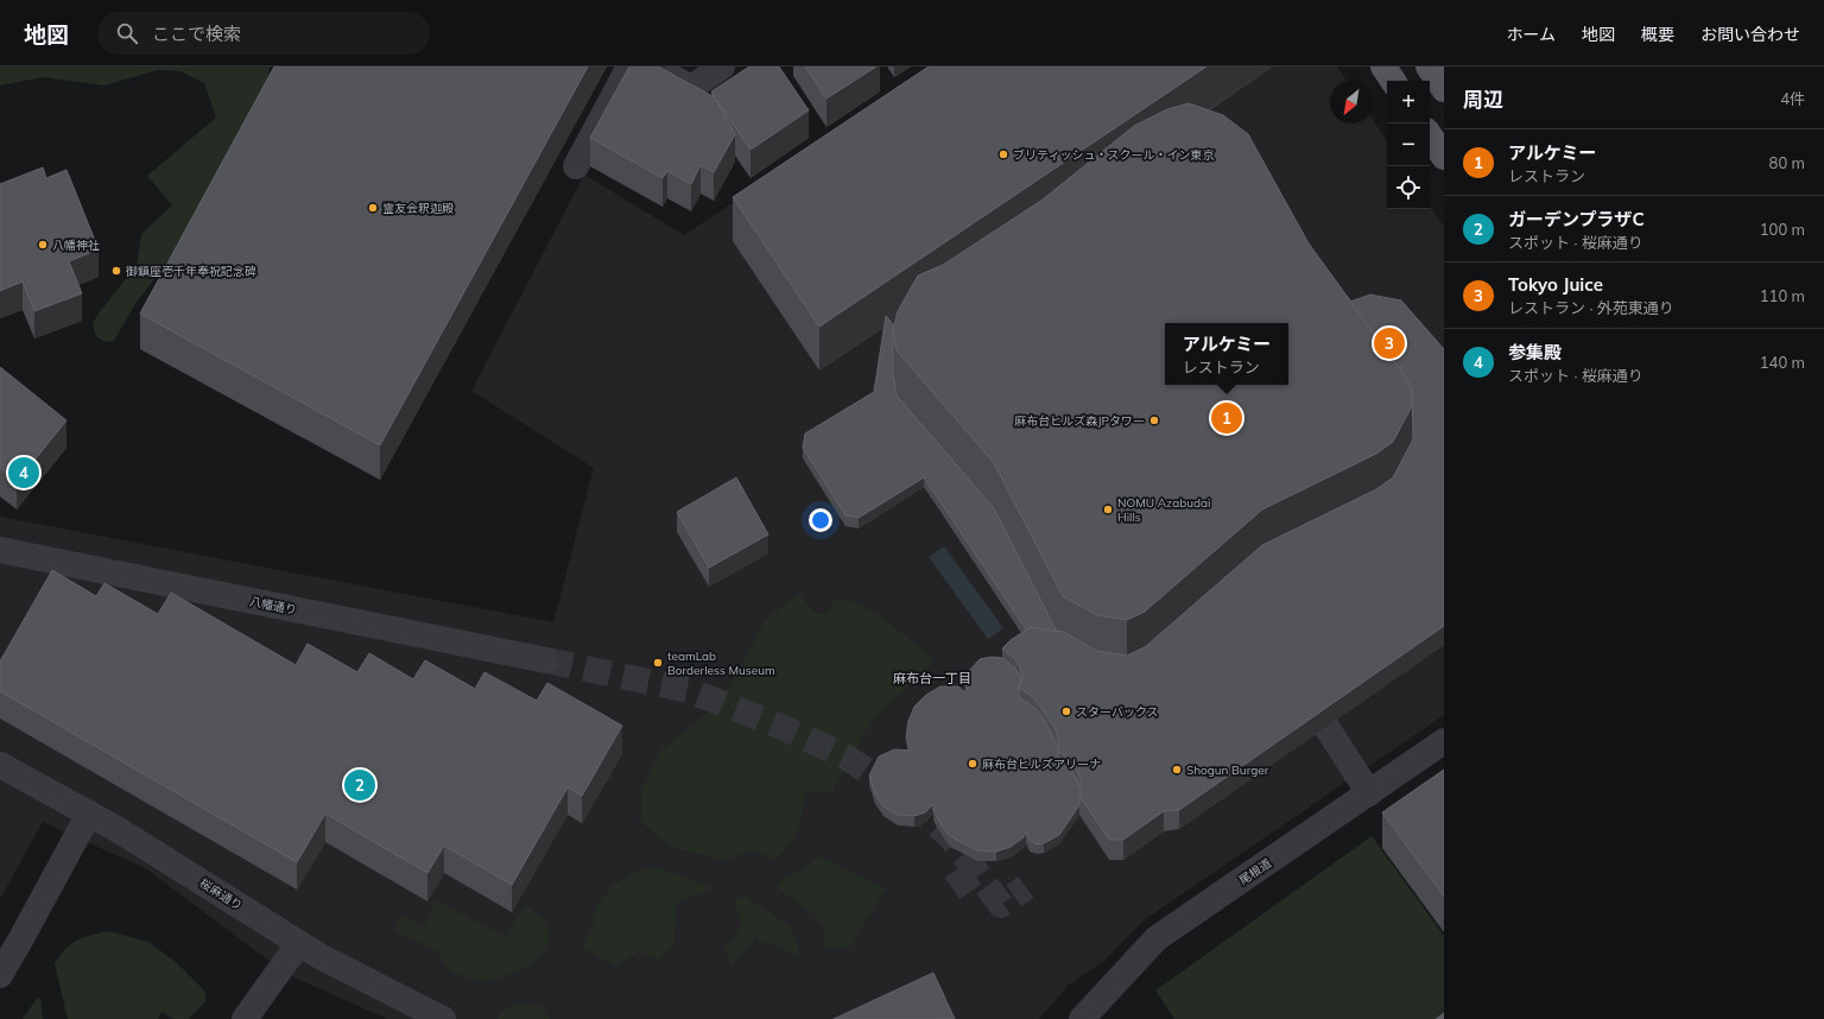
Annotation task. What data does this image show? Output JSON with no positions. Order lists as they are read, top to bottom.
{
  "streets": {
    "street": ["八幡通り", "尾根道", "桜麻通り"]
  },
  "districts": ["麻布台一丁目"],
  "places": [
    "ブリティッシュ・スクール・イン東京",
    "霊友会釈迦殿",
    "八幡神社",
    "御鎮座壱千年奉祝記念碑",
    "麻布台ヒルズ森JPタワー",
    "NOMU Azabudai Hills",
    "teamLab Borderless Museum",
    "スターバックス",
    "麻布台ヒルズアリーナ",
    "Shogun Burger"
  ],
  "north": "bottom left",
  "page": {
    "header": "地図",
    "search": "ここで検索",
    "nav": [
      "ホーム",
      "地図",
      "概要",
      "お問い合わせ"
    ],
    "heading": ["周辺", "4件"],
    "map_buttons": ["+", "−"],
    "list": [
      {
        "mark": "1",
        "name": "アルケミー",
        "note": "レストラン",
        "value": "80 m"
      },
      {
        "mark": "2",
        "name": "ガーデンプラザC",
        "note": "スポット · 桜麻通り",
        "value": "100 m"
      },
      {
        "mark": "3",
        "name": "Tokyo Juice",
        "note": "レストラン · 外苑東通り",
        "value": "110 m"
      },
      {
        "mark": "4",
        "name": "参集殿",
        "note": "スポット · 桜麻通り",
        "value": "140 m"
      }
    ],
    "popup": ["アルケミー", "レストラン"],
    "pins": [
      "3",
      "1",
      "4",
      "2"
    ]
  }
}
